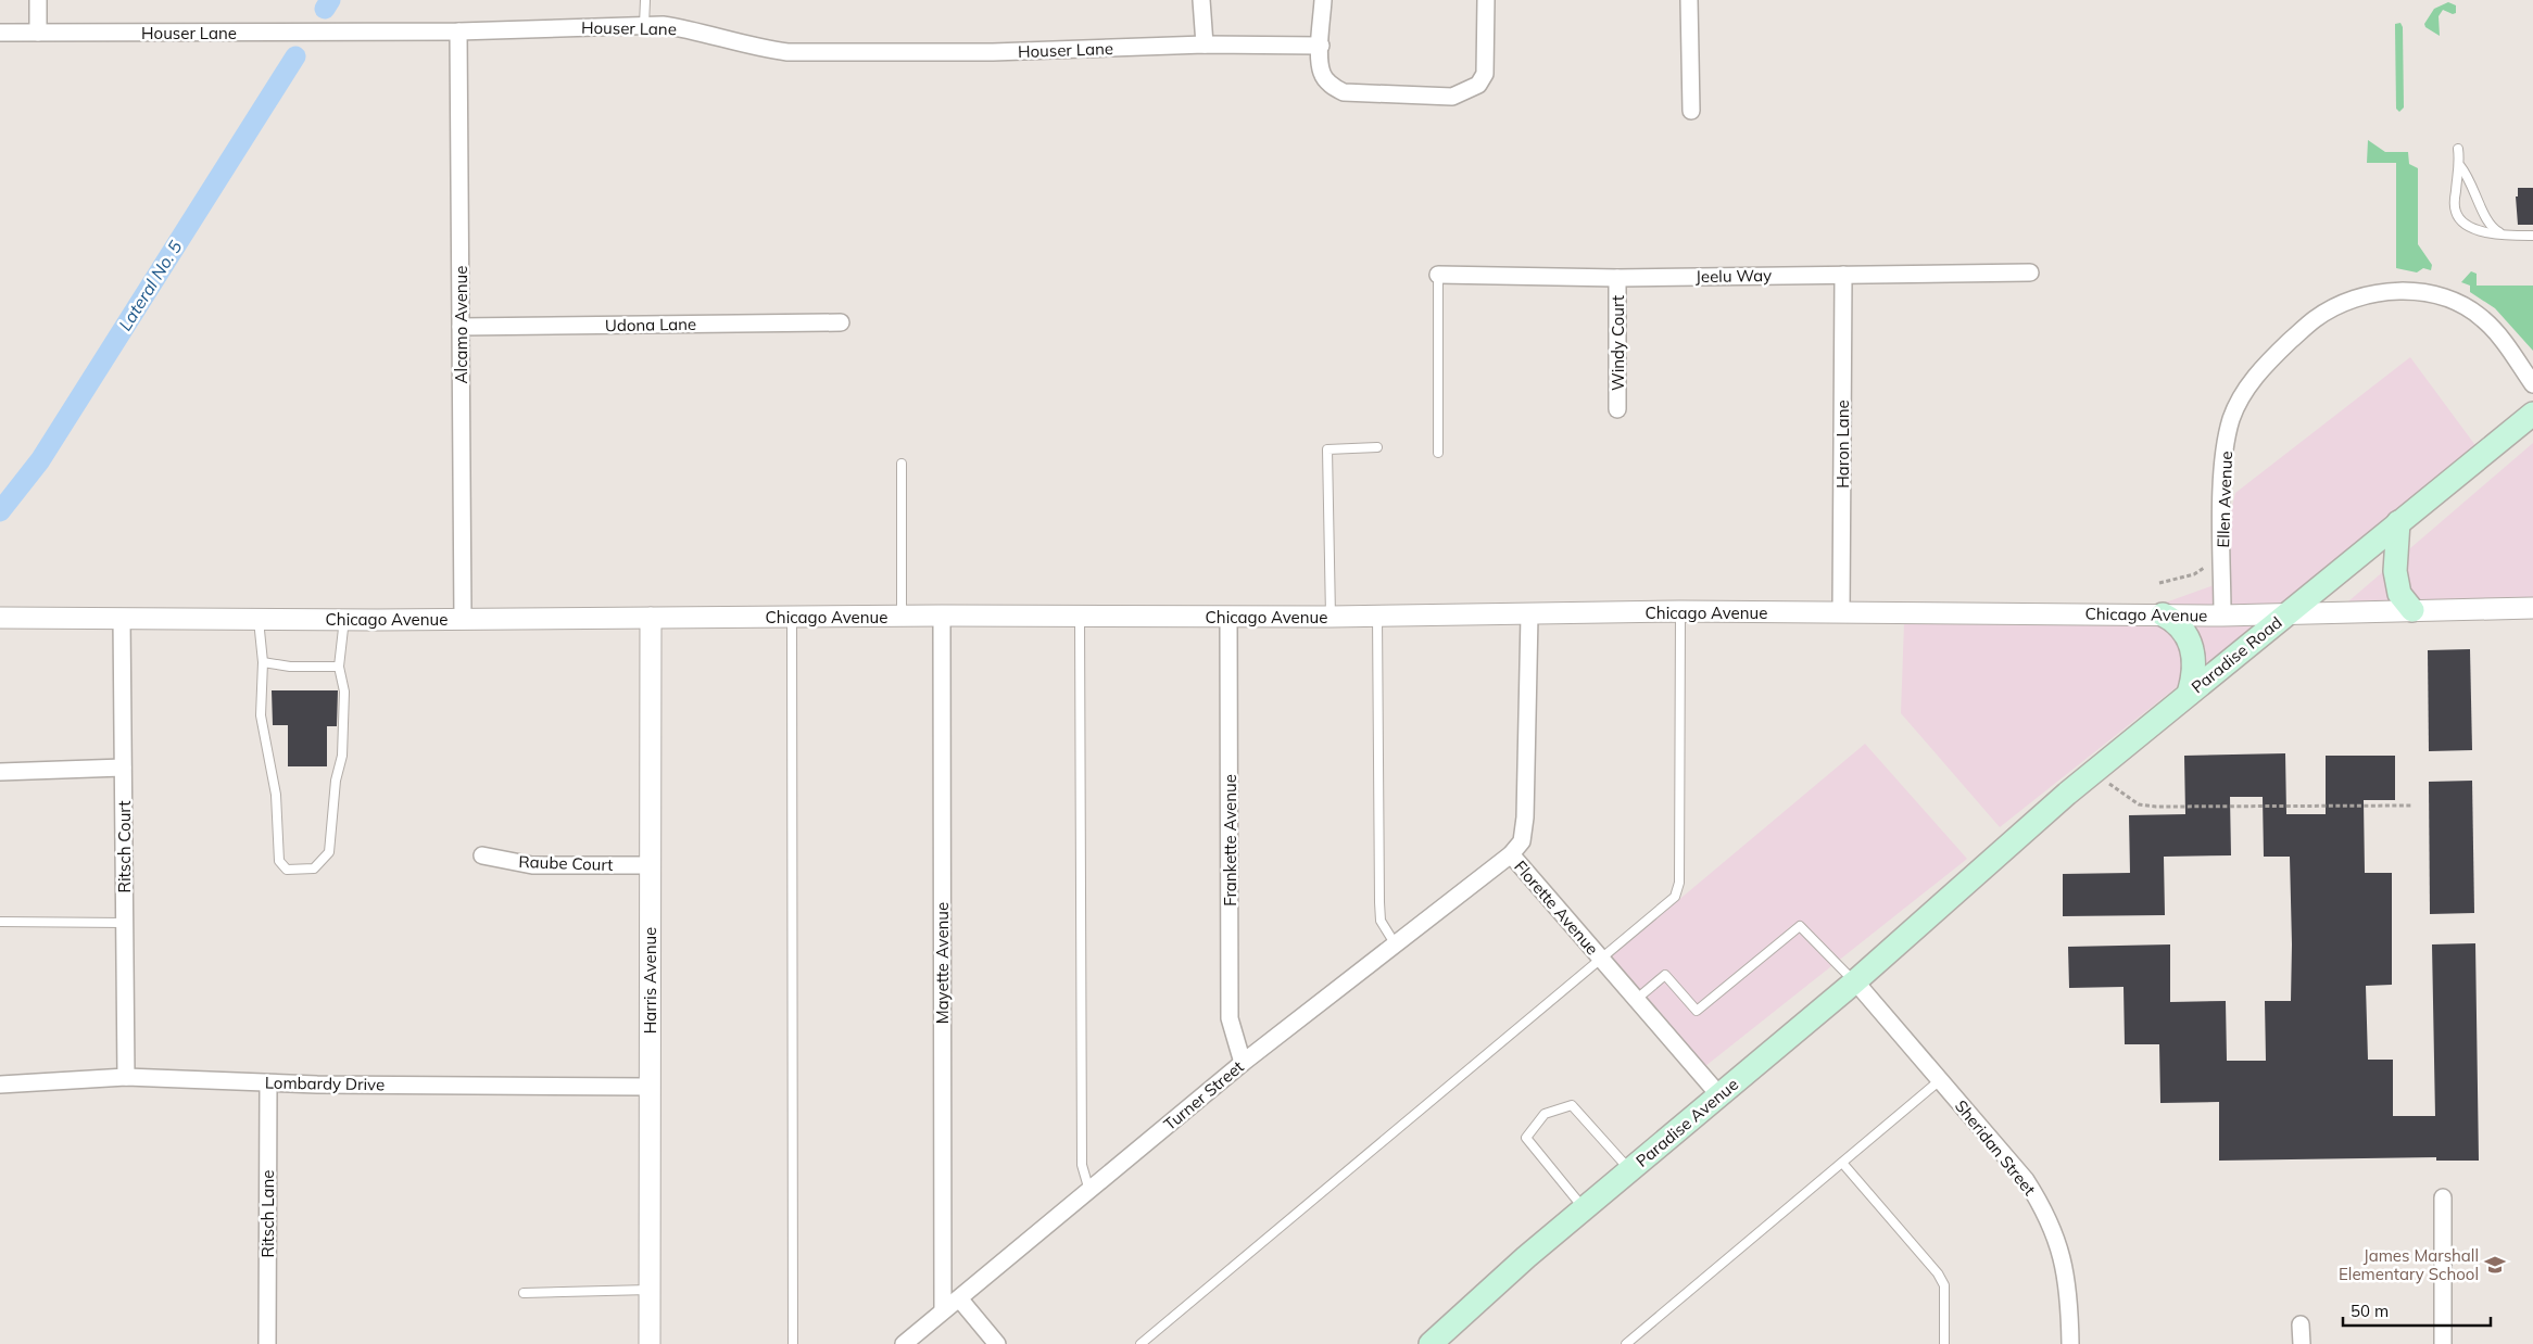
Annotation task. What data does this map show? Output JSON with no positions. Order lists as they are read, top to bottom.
{
  "streets": {
    "main road": ["Paradise Road", "Paradise Avenue"],
    "street": [
      "Houser Lane",
      "Jeelu Way",
      "Alcamo Avenue",
      "Udona Lane",
      "Windy Court",
      "Haron Lane",
      "Ellen Avenue",
      "Chicago Avenue",
      "Frankette Avenue",
      "Ritsch Court",
      "Raube Court",
      "Florette Avenue",
      "Mayette Avenue",
      "Harris Avenue",
      "Lombardy Drive",
      "Turner Street",
      "Sheridan Street",
      "Ritsch Lane"
    ]
  },
  "crossings": [
    ["Houser Lane", "Alcamo Avenue"],
    ["Jeelu Way", "Windy Court"],
    ["Jeelu Way", "Haron Lane"],
    ["Alcamo Avenue", "Udona Lane"],
    ["Alcamo Avenue", "Chicago Avenue"],
    ["Haron Lane", "Chicago Avenue"],
    ["Ellen Avenue", "Chicago Avenue"],
    ["Chicago Avenue", "Paradise Road"],
    ["Chicago Avenue", "Frankette Avenue"],
    ["Chicago Avenue", "Ritsch Court"],
    ["Chicago Avenue", "Florette Avenue"],
    ["Chicago Avenue", "Mayette Avenue"],
    ["Chicago Avenue", "Harris Avenue"],
    ["Paradise Road", "Paradise Avenue"],
    ["Frankette Avenue", "Turner Street"],
    ["Ritsch Court", "Lombardy Drive"],
    ["Raube Court", "Harris Avenue"],
    ["Florette Avenue", "Turner Street"],
    ["Florette Avenue", "Paradise Avenue"],
    ["Mayette Avenue", "Turner Street"],
    ["Harris Avenue", "Lombardy Drive"],
    ["Lombardy Drive", "Ritsch Lane"],
    ["Paradise Avenue", "Sheridan Street"]
  ],
  "water": ["Lateral No. 5"],
  "places": {
    "school or university": ["James Marshall Elementary School"]
  },
  "scale_bar": "50 m"
}
